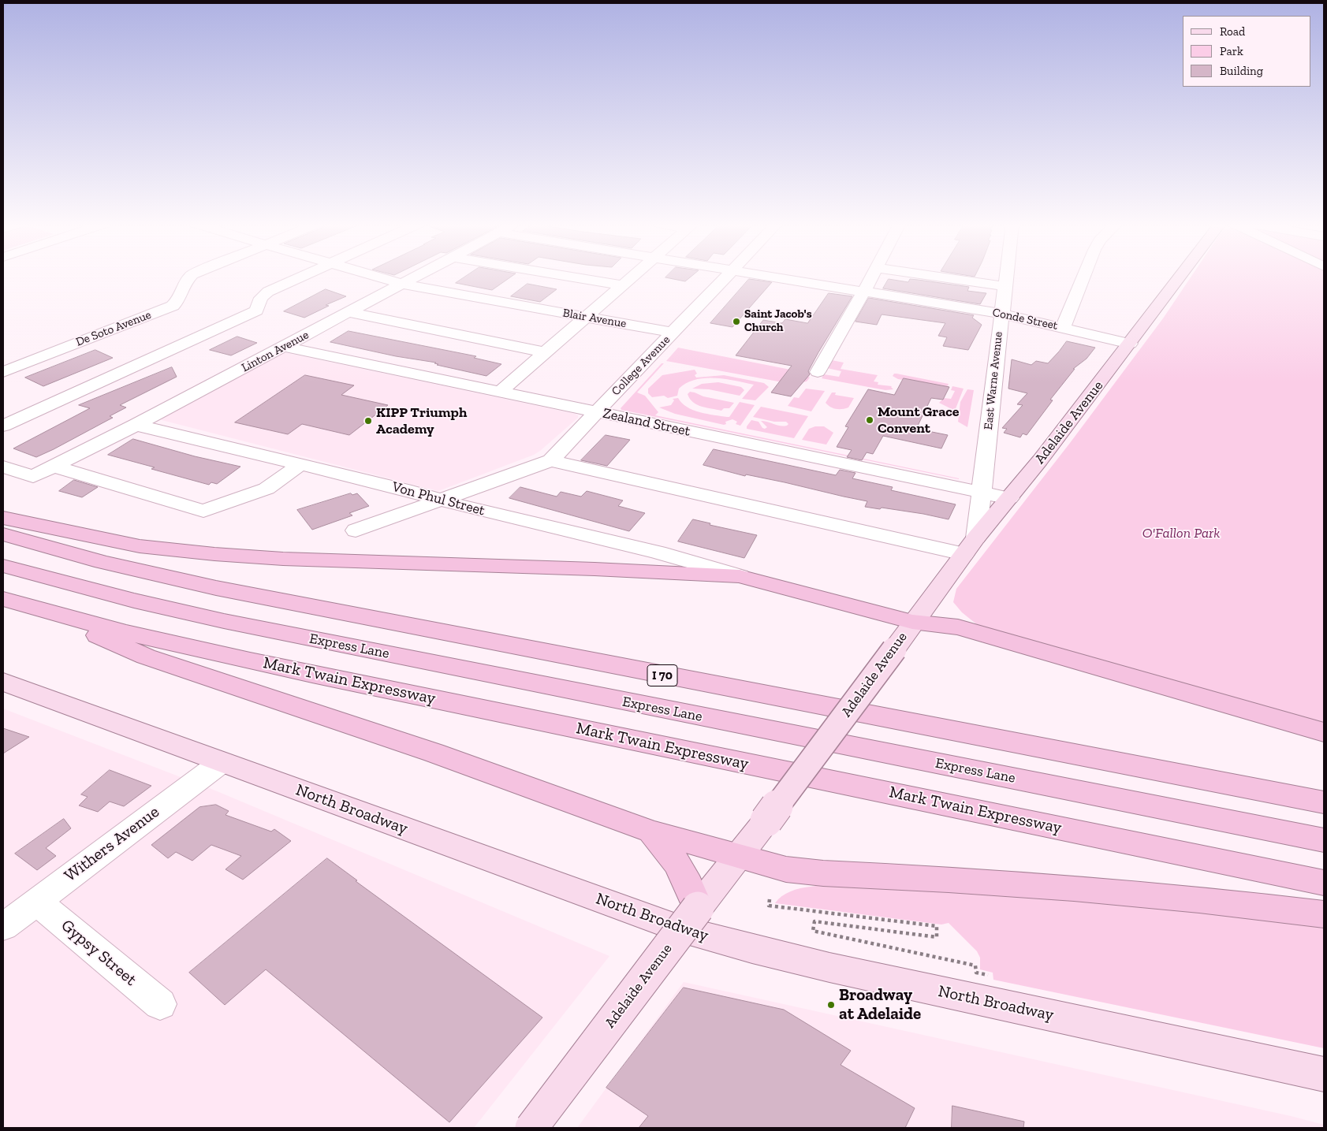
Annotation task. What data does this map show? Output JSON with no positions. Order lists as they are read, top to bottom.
{
  "streets": {
    "highway": ["Express Lane", "I 70", "Mark Twain Expressway"],
    "main road": ["Adelaide Avenue", "North Broadway"],
    "street": [
      "Blair Avenue",
      "Conde Street",
      "De Soto Avenue",
      "Linton Avenue",
      "College Avenue",
      "East Warne Avenue",
      "Zealand Street",
      "Von Phul Street",
      "Withers Avenue",
      "Gypsy Street"
    ]
  },
  "crossings": [
    ["Blair Avenue", "Linton Avenue"],
    ["Blair Avenue", "College Avenue"],
    ["Conde Street", "East Warne Avenue"],
    ["Conde Street", "Adelaide Avenue"],
    ["Linton Avenue", "Zealand Street"],
    ["Linton Avenue", "Von Phul Street"],
    ["College Avenue", "Zealand Street"],
    ["College Avenue", "Von Phul Street"],
    ["East Warne Avenue", "Zealand Street"],
    ["East Warne Avenue", "Adelaide Avenue"],
    ["Zealand Street", "Adelaide Avenue"],
    ["Adelaide Avenue", "North Broadway"],
    ["North Broadway", "Withers Avenue"],
    ["Withers Avenue", "Gypsy Street"]
  ],
  "parks": ["O'Fallon Park"],
  "places": [
    "Saint Jacob's Church",
    "Mount Grace Convent",
    "KIPP Triumph Academy",
    "Broadway at Adelaide"
  ],
  "legend": ["Road", "Park", "Building"]
}
